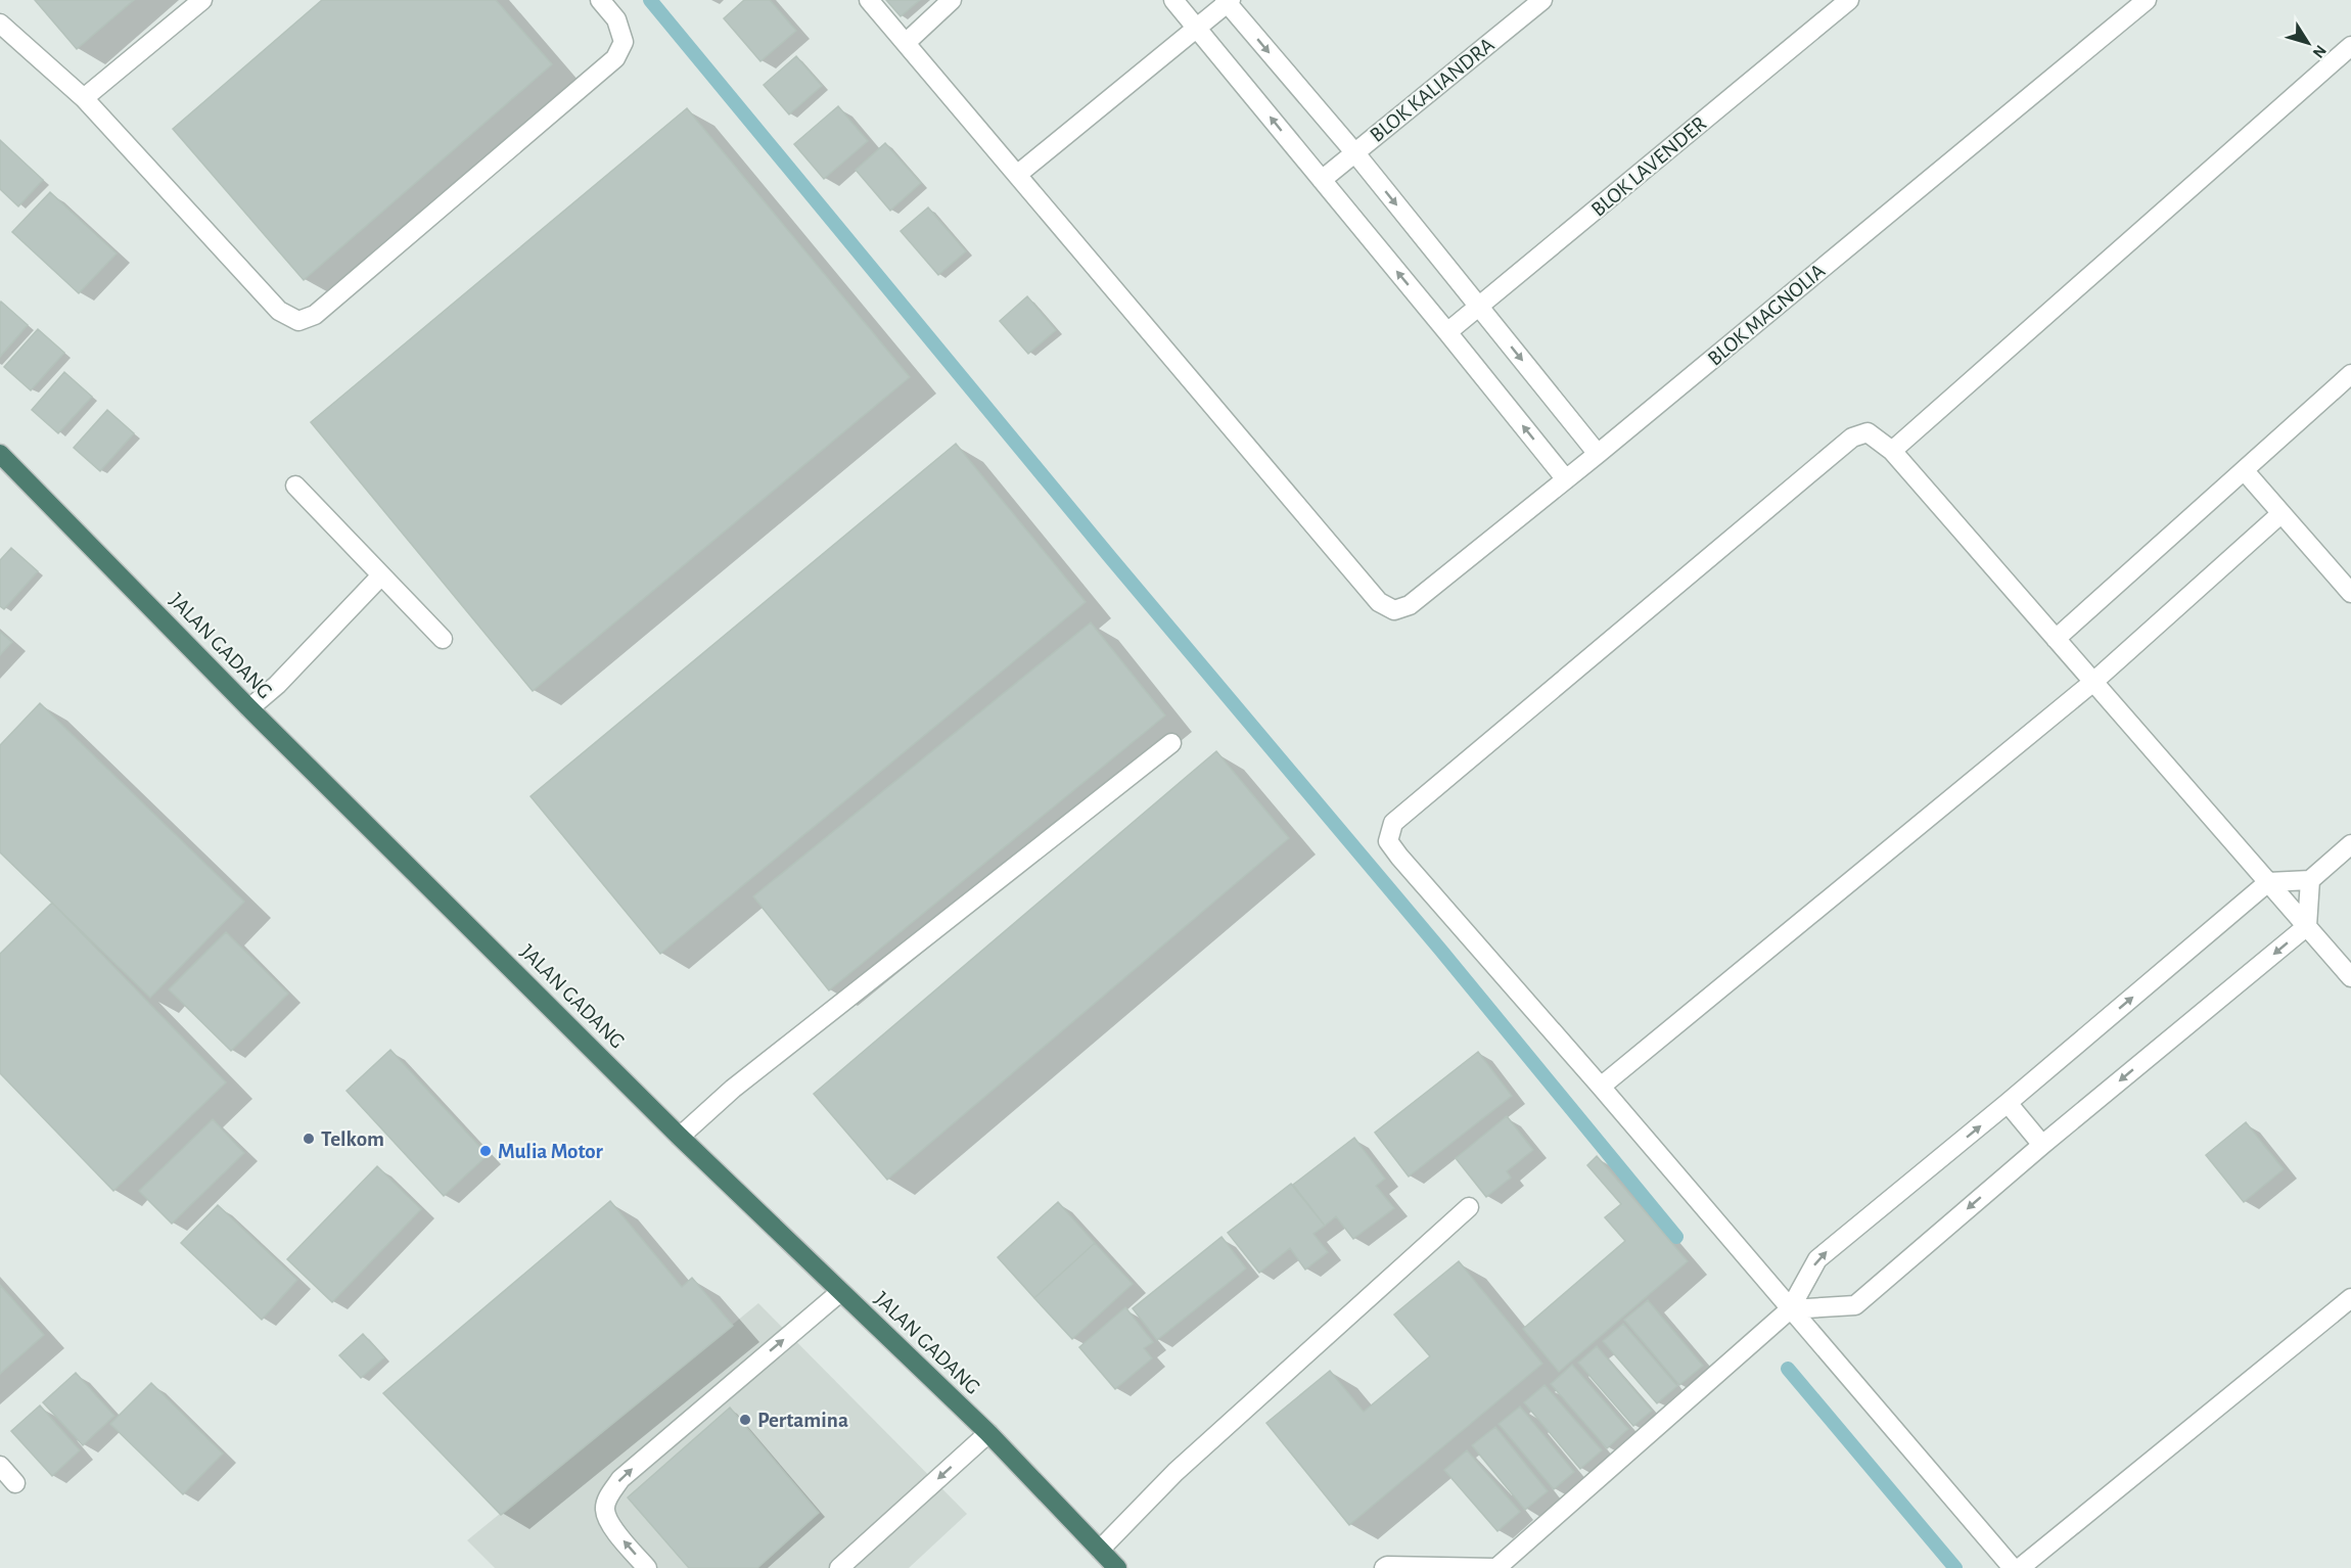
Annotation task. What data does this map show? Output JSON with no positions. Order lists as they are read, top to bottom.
{
  "streets": {
    "highway": ["JALAN GADANG"],
    "street": ["BLOK KALIANDRA", "BLOK LAVENDER", "BLOK MAGNOLIA"]
  },
  "places": ["Telkom", "Mulia Motor", "Pertamina"],
  "north": "bottom right"
}
